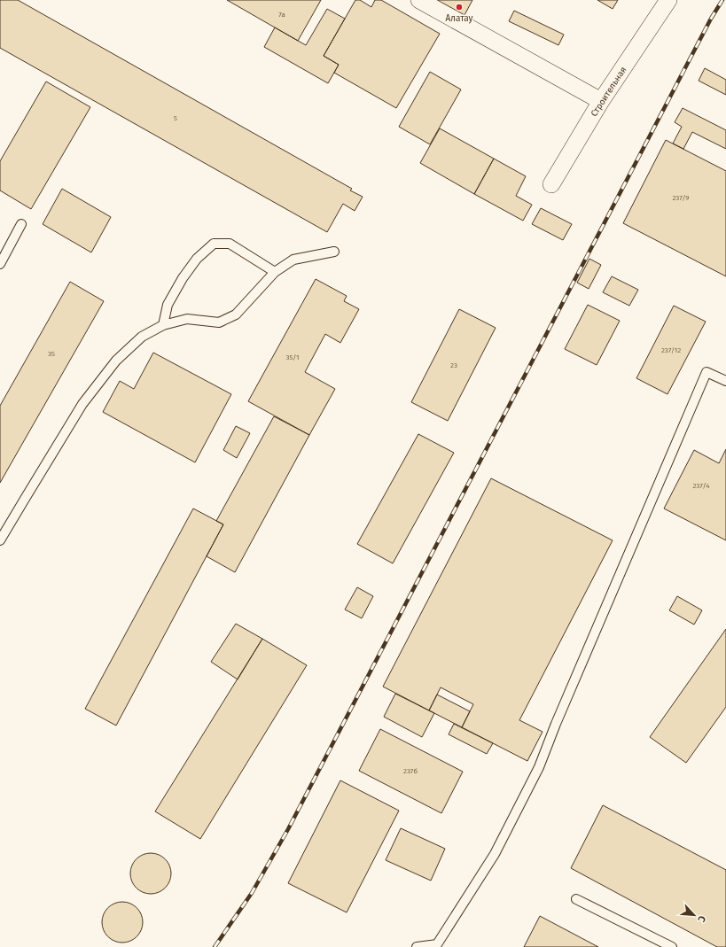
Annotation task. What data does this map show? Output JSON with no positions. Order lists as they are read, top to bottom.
{
  "streets": {
    "street": ["Строительная"]
  },
  "places": ["Алатау"],
  "house_numbers": [
    "7а",
    "5",
    "237/9",
    "237/12",
    "35",
    "35/1",
    "23",
    "237/4",
    "237б"
  ],
  "north": "bottom right"
}
